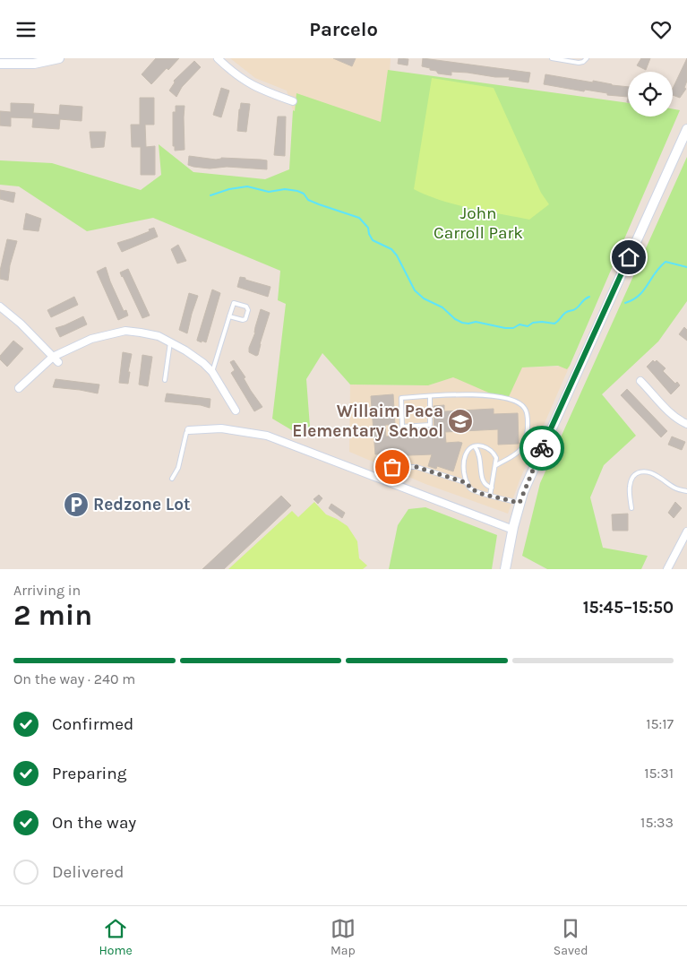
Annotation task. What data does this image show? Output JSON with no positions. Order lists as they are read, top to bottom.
{
  "parks": ["John Carroll Park"],
  "places": {
    "school or university": ["Willaim Paca Elementary School"],
    "parking": ["Redzone Lot"]
  },
  "page": {
    "header": "Parcelo",
    "heading": ["2 min", "Arriving in", "15:45–15:50"],
    "bar": "On the way · 240 m",
    "list": [
      ["Confirmed", "15:17"],
      ["Preparing", "15:31"],
      ["On the way", "15:33"],
      "Delivered"
    ],
    "tabs": ["Home", "Map", "Saved"]
  }
}
